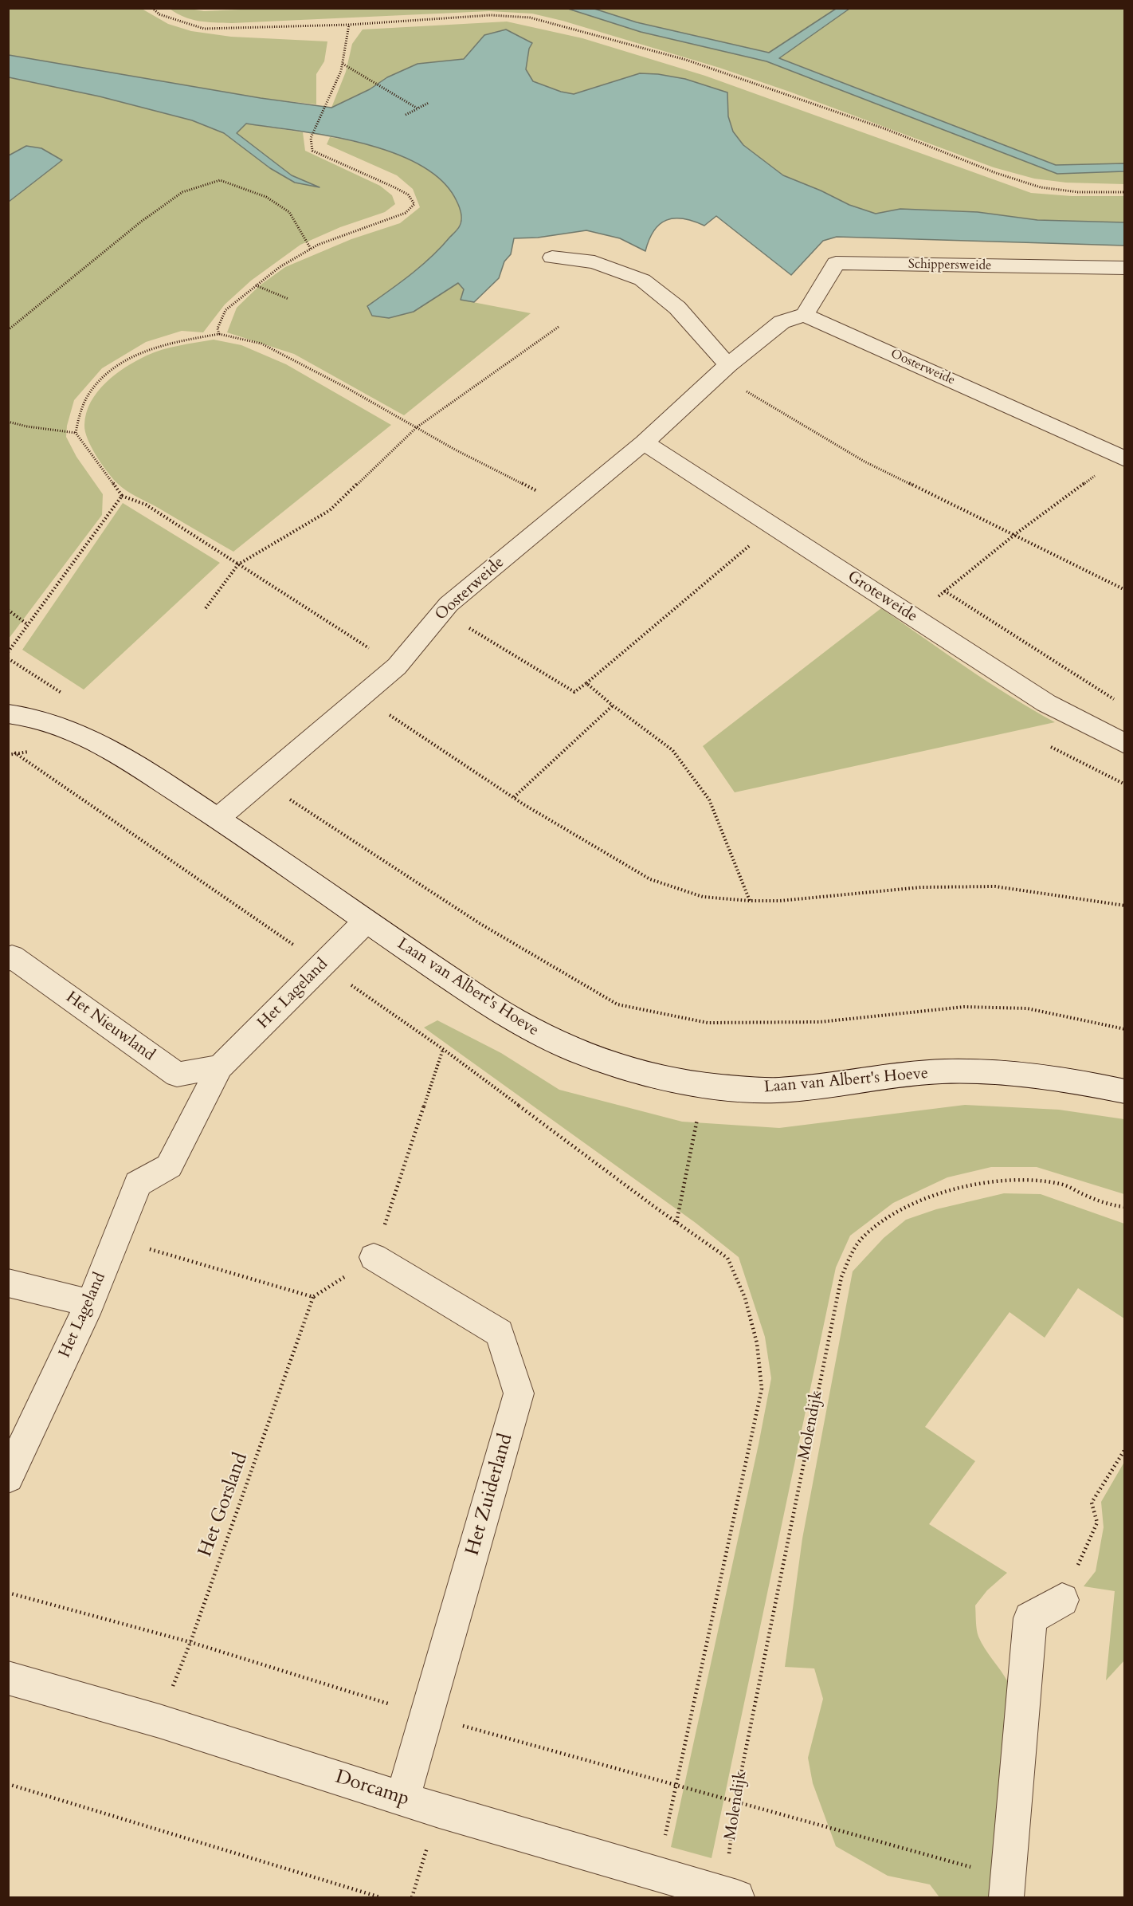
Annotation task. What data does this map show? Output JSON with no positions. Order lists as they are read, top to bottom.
{
  "streets": {
    "street": [
      "Schippersweide",
      "Oosterweide",
      "Groteweide",
      "Laan van Albert's Hoeve",
      "Het Lageland",
      "Het Nieuwland",
      "Het Zuiderland",
      "Dorcamp"
    ],
    "path": ["Molendijk", "Het Gorsland"]
  },
  "crossings": [
    ["Schippersweide", "Oosterweide"],
    ["Oosterweide", "Groteweide"],
    ["Oosterweide", "Laan van Albert's Hoeve"],
    ["Laan van Albert's Hoeve", "Het Lageland"],
    ["Het Lageland", "Het Nieuwland"],
    ["Molendijk", "Dorcamp"],
    ["Het Zuiderland", "Dorcamp"],
    ["Het Gorsland", "Dorcamp"]
  ]
}
